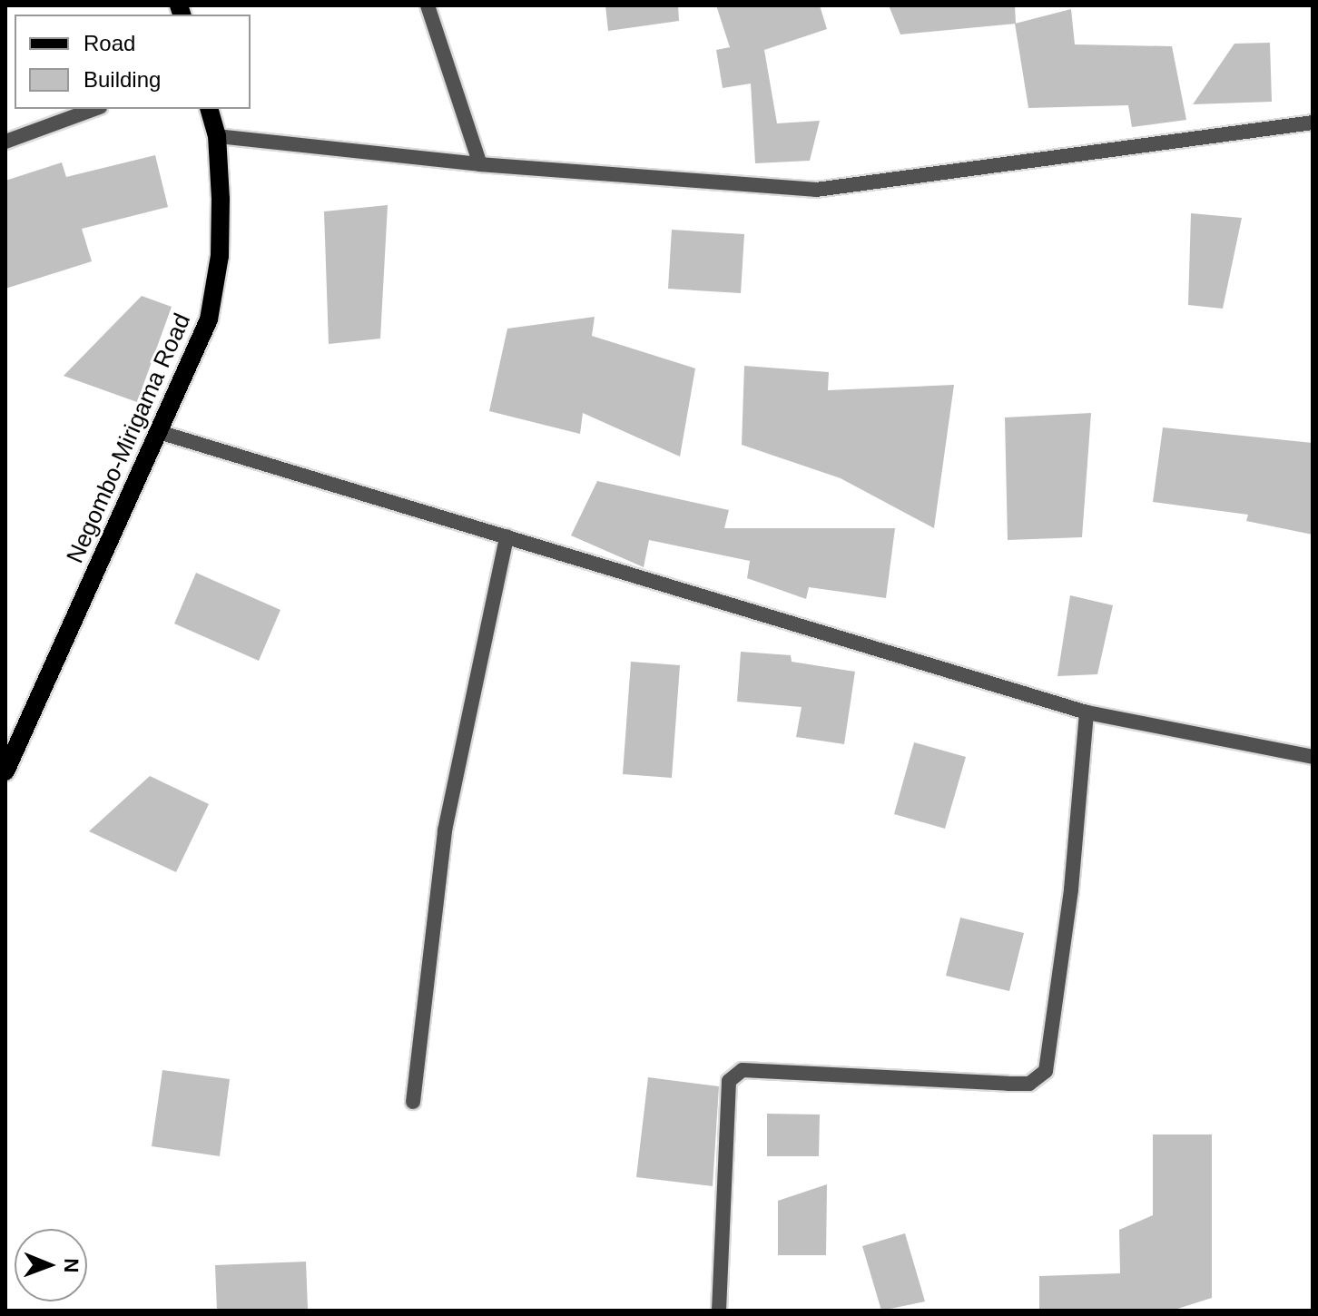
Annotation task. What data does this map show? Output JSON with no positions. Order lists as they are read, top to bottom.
{
  "streets": {
    "main road": ["Negombo-Mirigama Road"]
  },
  "legend": ["Road", "Building"],
  "north": "right"
}
